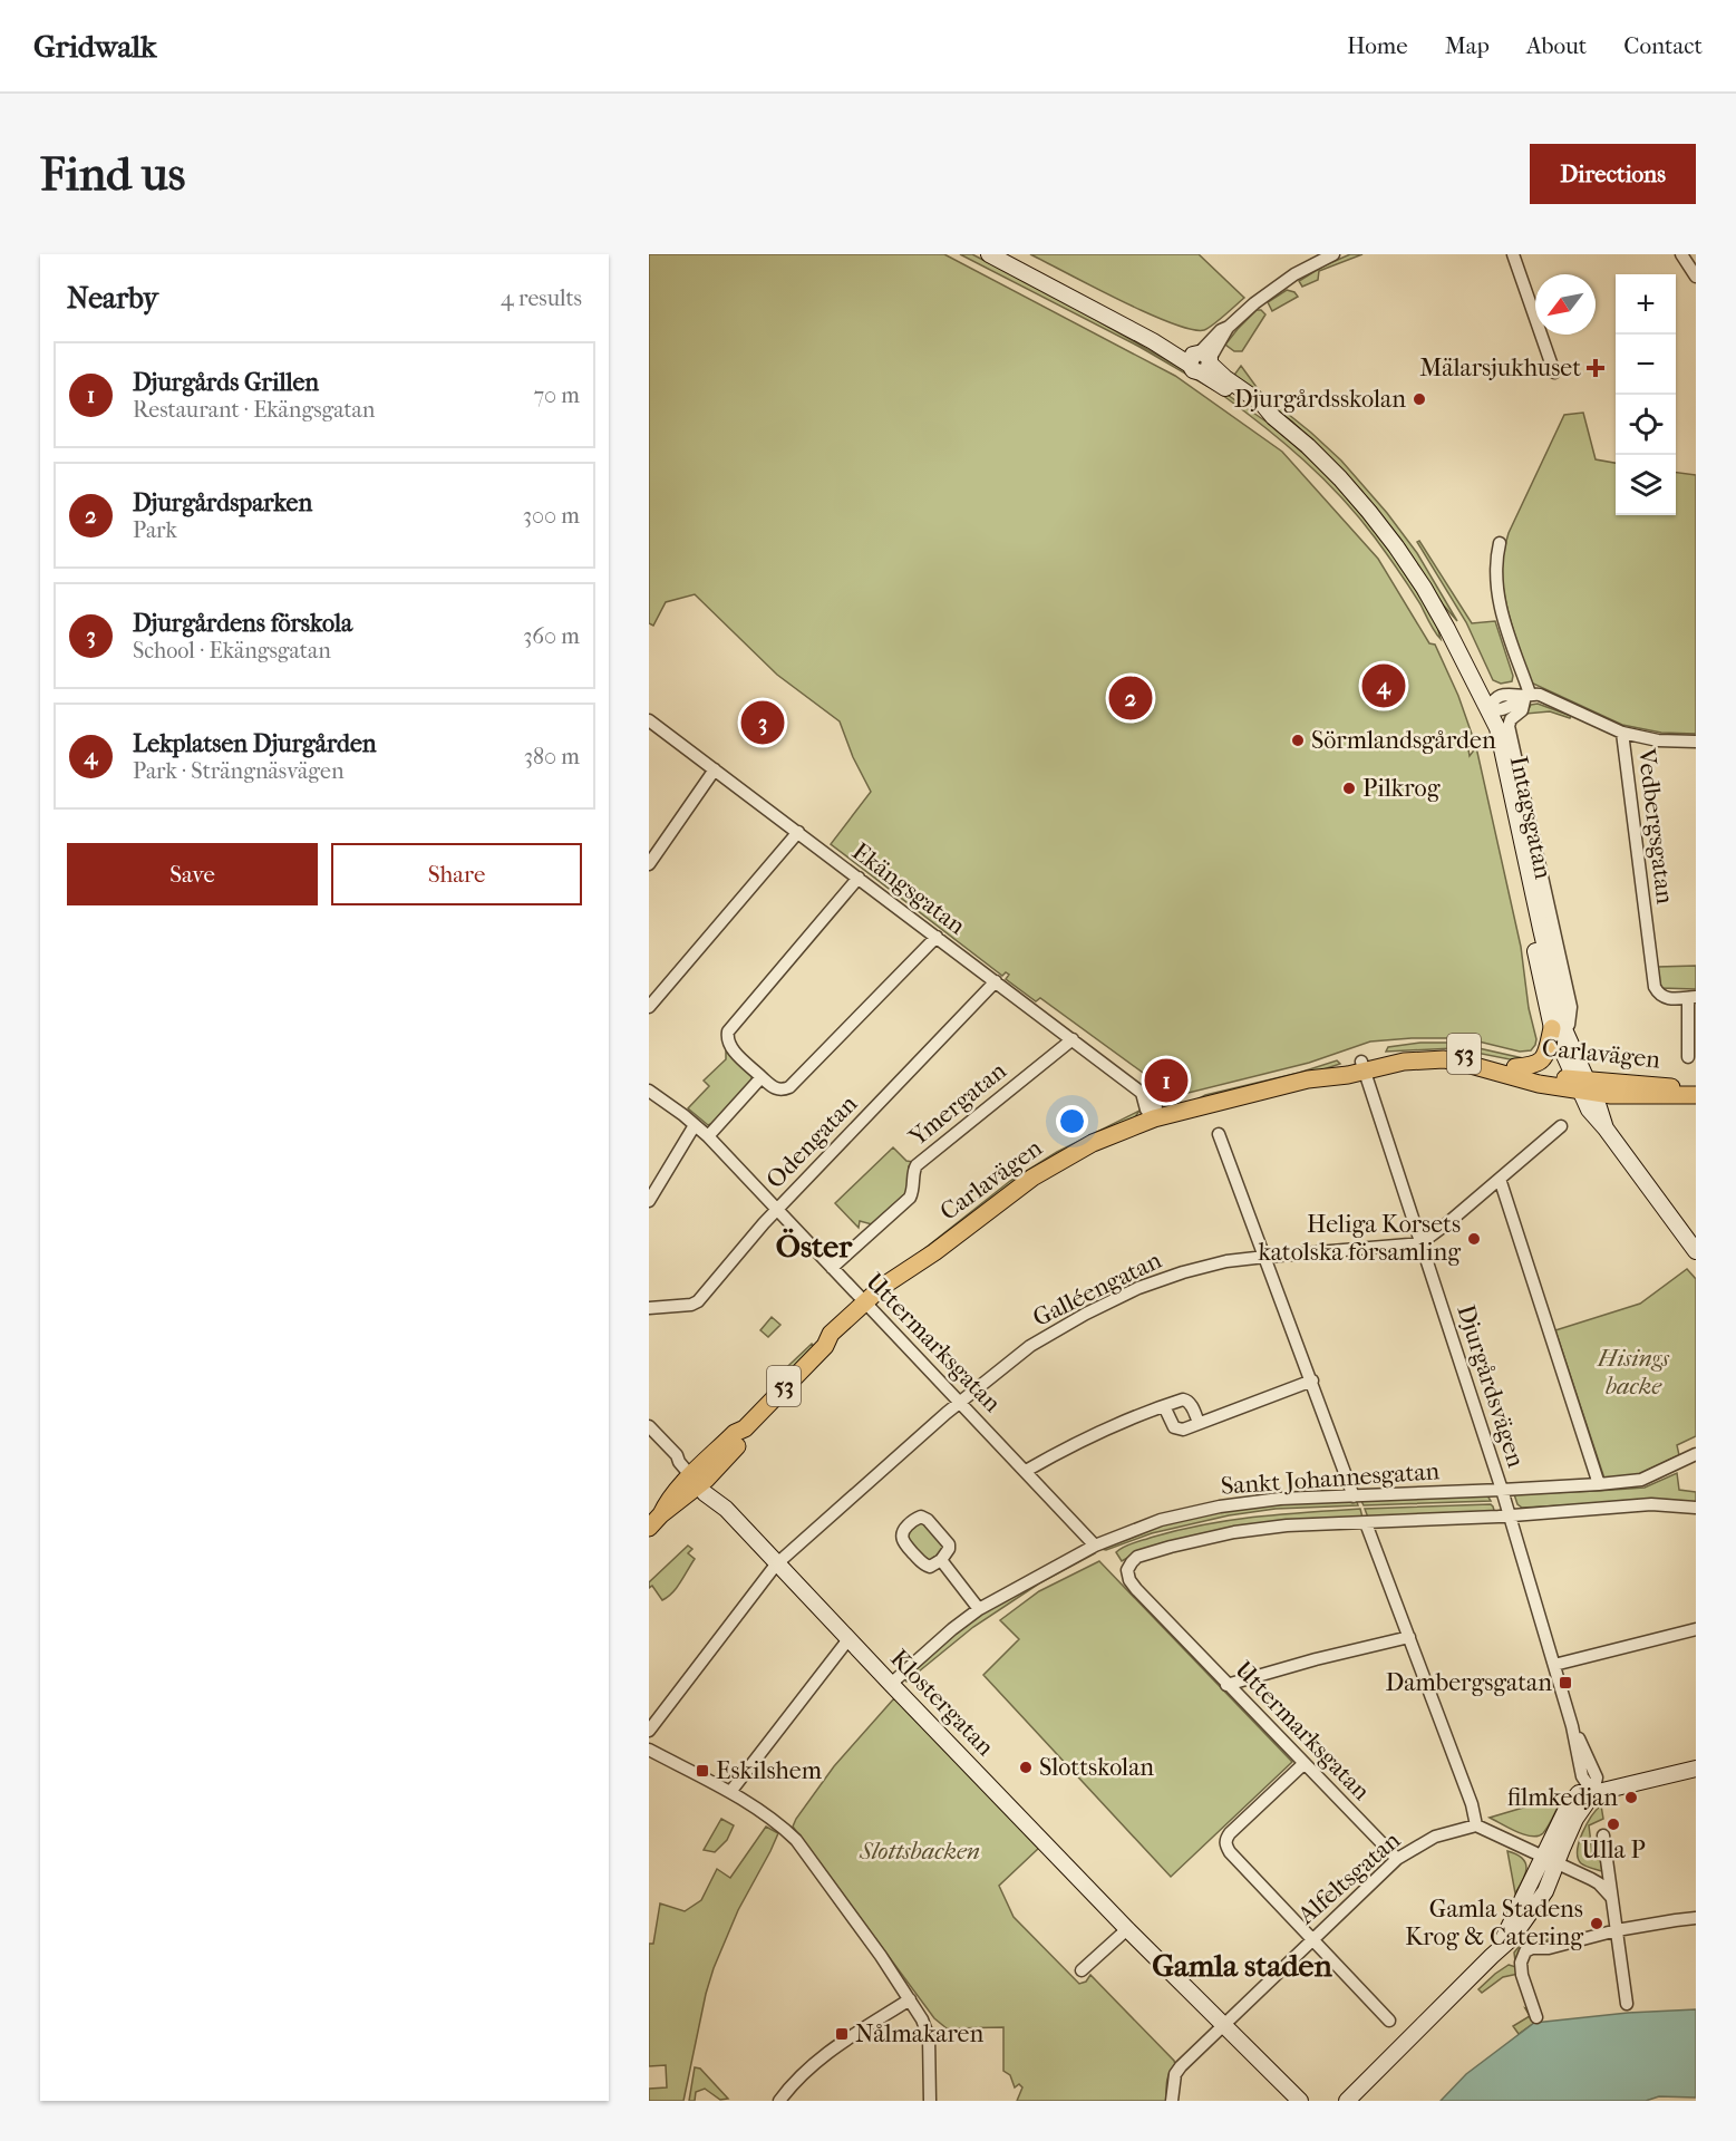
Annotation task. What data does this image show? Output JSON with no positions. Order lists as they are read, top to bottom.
{
  "streets": {
    "main road": ["53", "Carlavägen"],
    "street": [
      "Intagsgatan",
      "Vedbergsgatan",
      "Ekängsgatan",
      "Ymergatan",
      "Odengatan",
      "Galléengatan",
      "Uttermarksgatan",
      "Djurgårdsvägen",
      "Sankt Johannesgatan",
      "Klostergatan",
      "Alfeltsgatan"
    ]
  },
  "crossings": [
    ["Intagsgatan", "Carlavägen"],
    ["Ekängsgatan", "Carlavägen"],
    ["Ekängsgatan", "Ymergatan"],
    ["Ekängsgatan", "Odengatan"],
    ["Carlavägen", "Uttermarksgatan"],
    ["Carlavägen", "Djurgårdsvägen"],
    ["Carlavägen", "Klostergatan"],
    ["Ymergatan", "Uttermarksgatan"],
    ["Odengatan", "Uttermarksgatan"],
    ["Galléengatan", "Uttermarksgatan"],
    ["Galléengatan", "Djurgårdsvägen"],
    ["Galléengatan", "Klostergatan"],
    ["Uttermarksgatan", "Sankt Johannesgatan"],
    ["Uttermarksgatan", "Alfeltsgatan"],
    ["Djurgårdsvägen", "Sankt Johannesgatan"],
    ["Sankt Johannesgatan", "Klostergatan"],
    ["Klostergatan", "Alfeltsgatan"]
  ],
  "districts": ["Öster", "Gamla staden"],
  "parks": ["Hisings backe", "Slottsbacken"],
  "places": {
    "health": ["Mälarsjukhuset"],
    "other": [
      "Djurgårdsskolan",
      "Sörmlandsgården",
      "Pilkrog",
      "Heliga Korsets katolska församling",
      "Slottskolan",
      "filmkedjan",
      "Ulla P",
      "Gamla Stadens Krog & Catering"
    ],
    "transit": ["Dambergsgatan", "Eskilshem", "Nålmakaren"]
  },
  "north": "bottom left",
  "page": {
    "header": "Gridwalk",
    "nav": [
      "Home",
      "Map",
      "About",
      "Contact"
    ],
    "buttons": [
      "Directions",
      ["Save", "Share"]
    ],
    "title": "Find us",
    "heading": ["Nearby", "4 results"],
    "map_buttons": ["+", "−"],
    "list": [
      {
        "mark": "1",
        "name": "Djurgårds Grillen",
        "note": "Restaurant · Ekängsgatan",
        "value": "70 m"
      },
      {
        "mark": "2",
        "name": "Djurgårdsparken",
        "note": "Park",
        "value": "300 m"
      },
      {
        "mark": "3",
        "name": "Djurgårdens förskola",
        "note": "School · Ekängsgatan",
        "value": "360 m"
      },
      {
        "mark": "4",
        "name": "Lekplatsen Djurgården",
        "note": "Park · Strängnäsvägen",
        "value": "380 m"
      }
    ],
    "pins": [
      "4",
      "2",
      "3",
      "1"
    ]
  }
}
